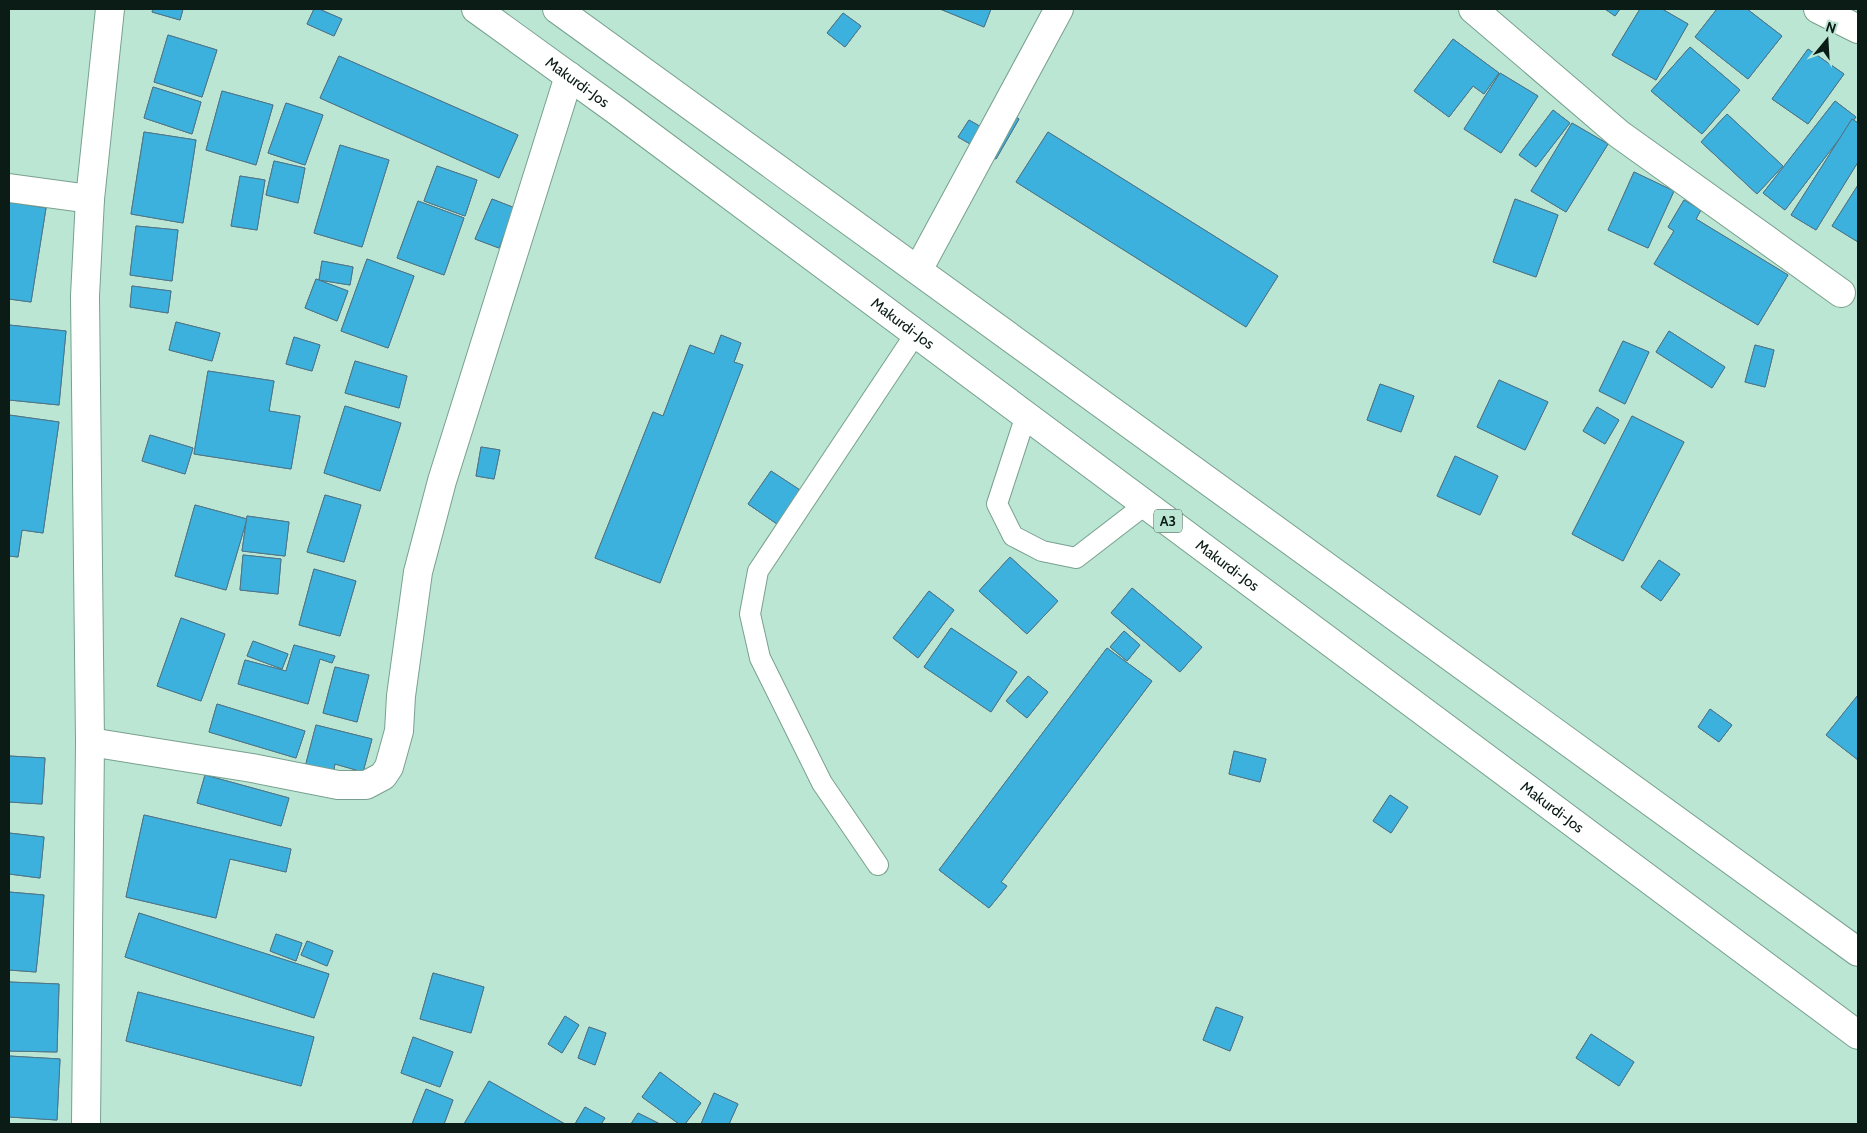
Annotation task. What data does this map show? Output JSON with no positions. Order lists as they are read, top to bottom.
{
  "streets": {
    "main road": ["Makurdi-Jos", "A3"]
  },
  "north": "top"
}
